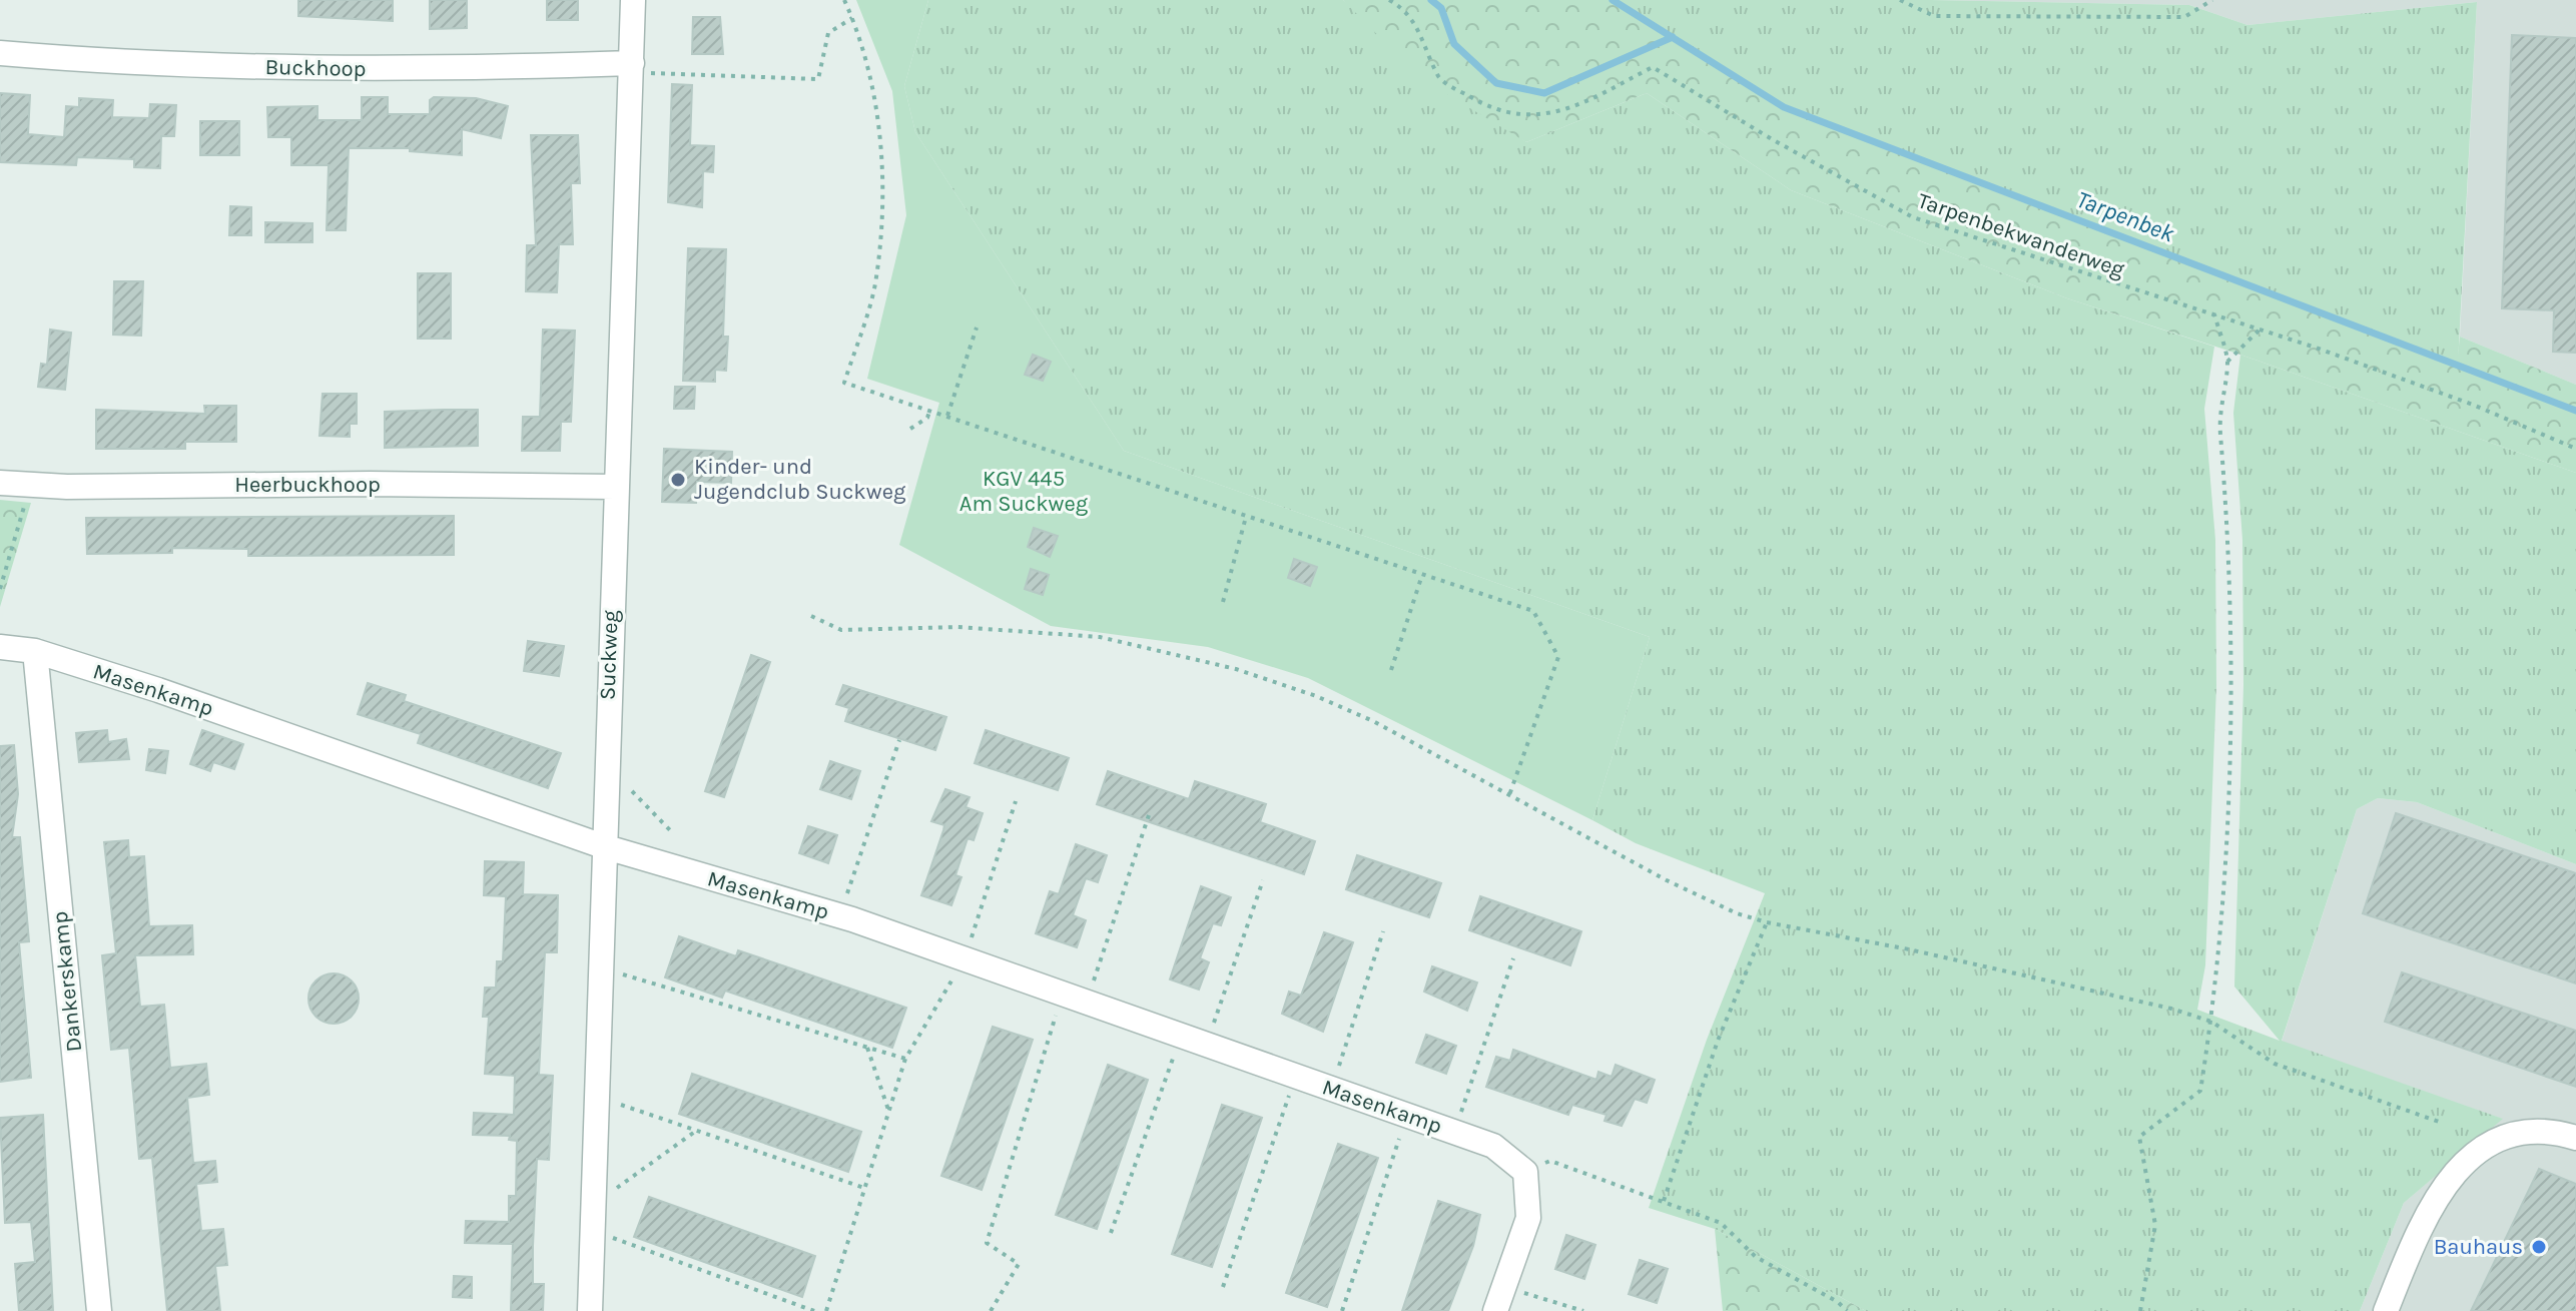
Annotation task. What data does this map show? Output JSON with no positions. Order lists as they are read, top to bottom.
{
  "streets": {
    "street": [
      "Buckhoop",
      "Heerbuckhoop",
      "Suckweg",
      "Masenkamp",
      "Dankerskamp"
    ],
    "path": ["Tarpenbekwanderweg"]
  },
  "crossings": [
    ["Buckhoop", "Suckweg"],
    ["Heerbuckhoop", "Suckweg"],
    ["Suckweg", "Masenkamp"],
    ["Masenkamp", "Dankerskamp"]
  ],
  "water": ["Tarpenbek"],
  "parks": ["KGV 445 Am Suckweg"],
  "places": ["Kinder- und Jugendclub Suckweg", "Bauhaus"]
}
